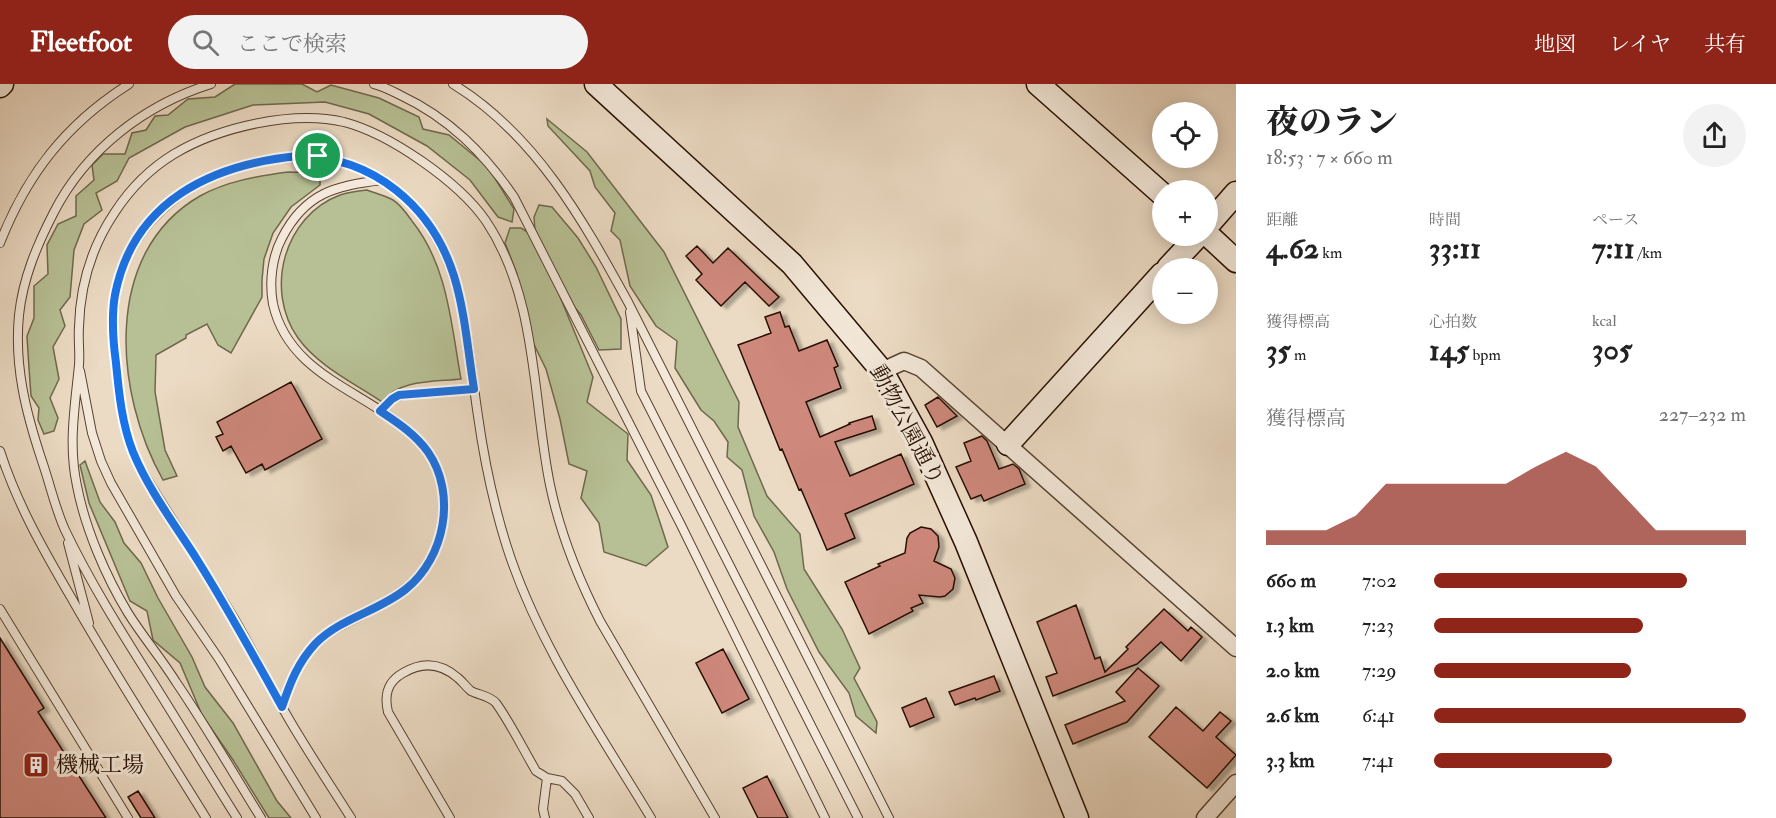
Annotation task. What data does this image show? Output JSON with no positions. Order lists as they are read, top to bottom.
{
  "streets": {
    "street": ["動物公園通り"]
  },
  "places": {
    "building": ["機械工場"]
  },
  "page": {
    "header": "Fleetfoot",
    "search": "ここで検索",
    "nav": ["地図", "レイヤ", "共有"],
    "heading": ["夜のラン", "18:53 · 7 × 660 m"],
    "map_buttons": ["+", "−"],
    "stats": [
      ["距離", "4.62 km"],
      ["時間", "33:11"],
      ["ペース", "7:11 /km"],
      ["獲得標高", "35 m"],
      ["心拍数", "145 bpm"],
      ["kcal", "305"]
    ],
    "chart": ["獲得標高", "227–232 m"],
    "list": [
      {
        "name": "660 m",
        "note": "7:02"
      },
      {
        "name": "1.3 km",
        "note": "7:23"
      },
      {
        "name": "2.0 km",
        "note": "7:29"
      },
      {
        "name": "2.6 km",
        "note": "6:41"
      },
      {
        "name": "3.3 km",
        "note": "7:41"
      }
    ]
  }
}
